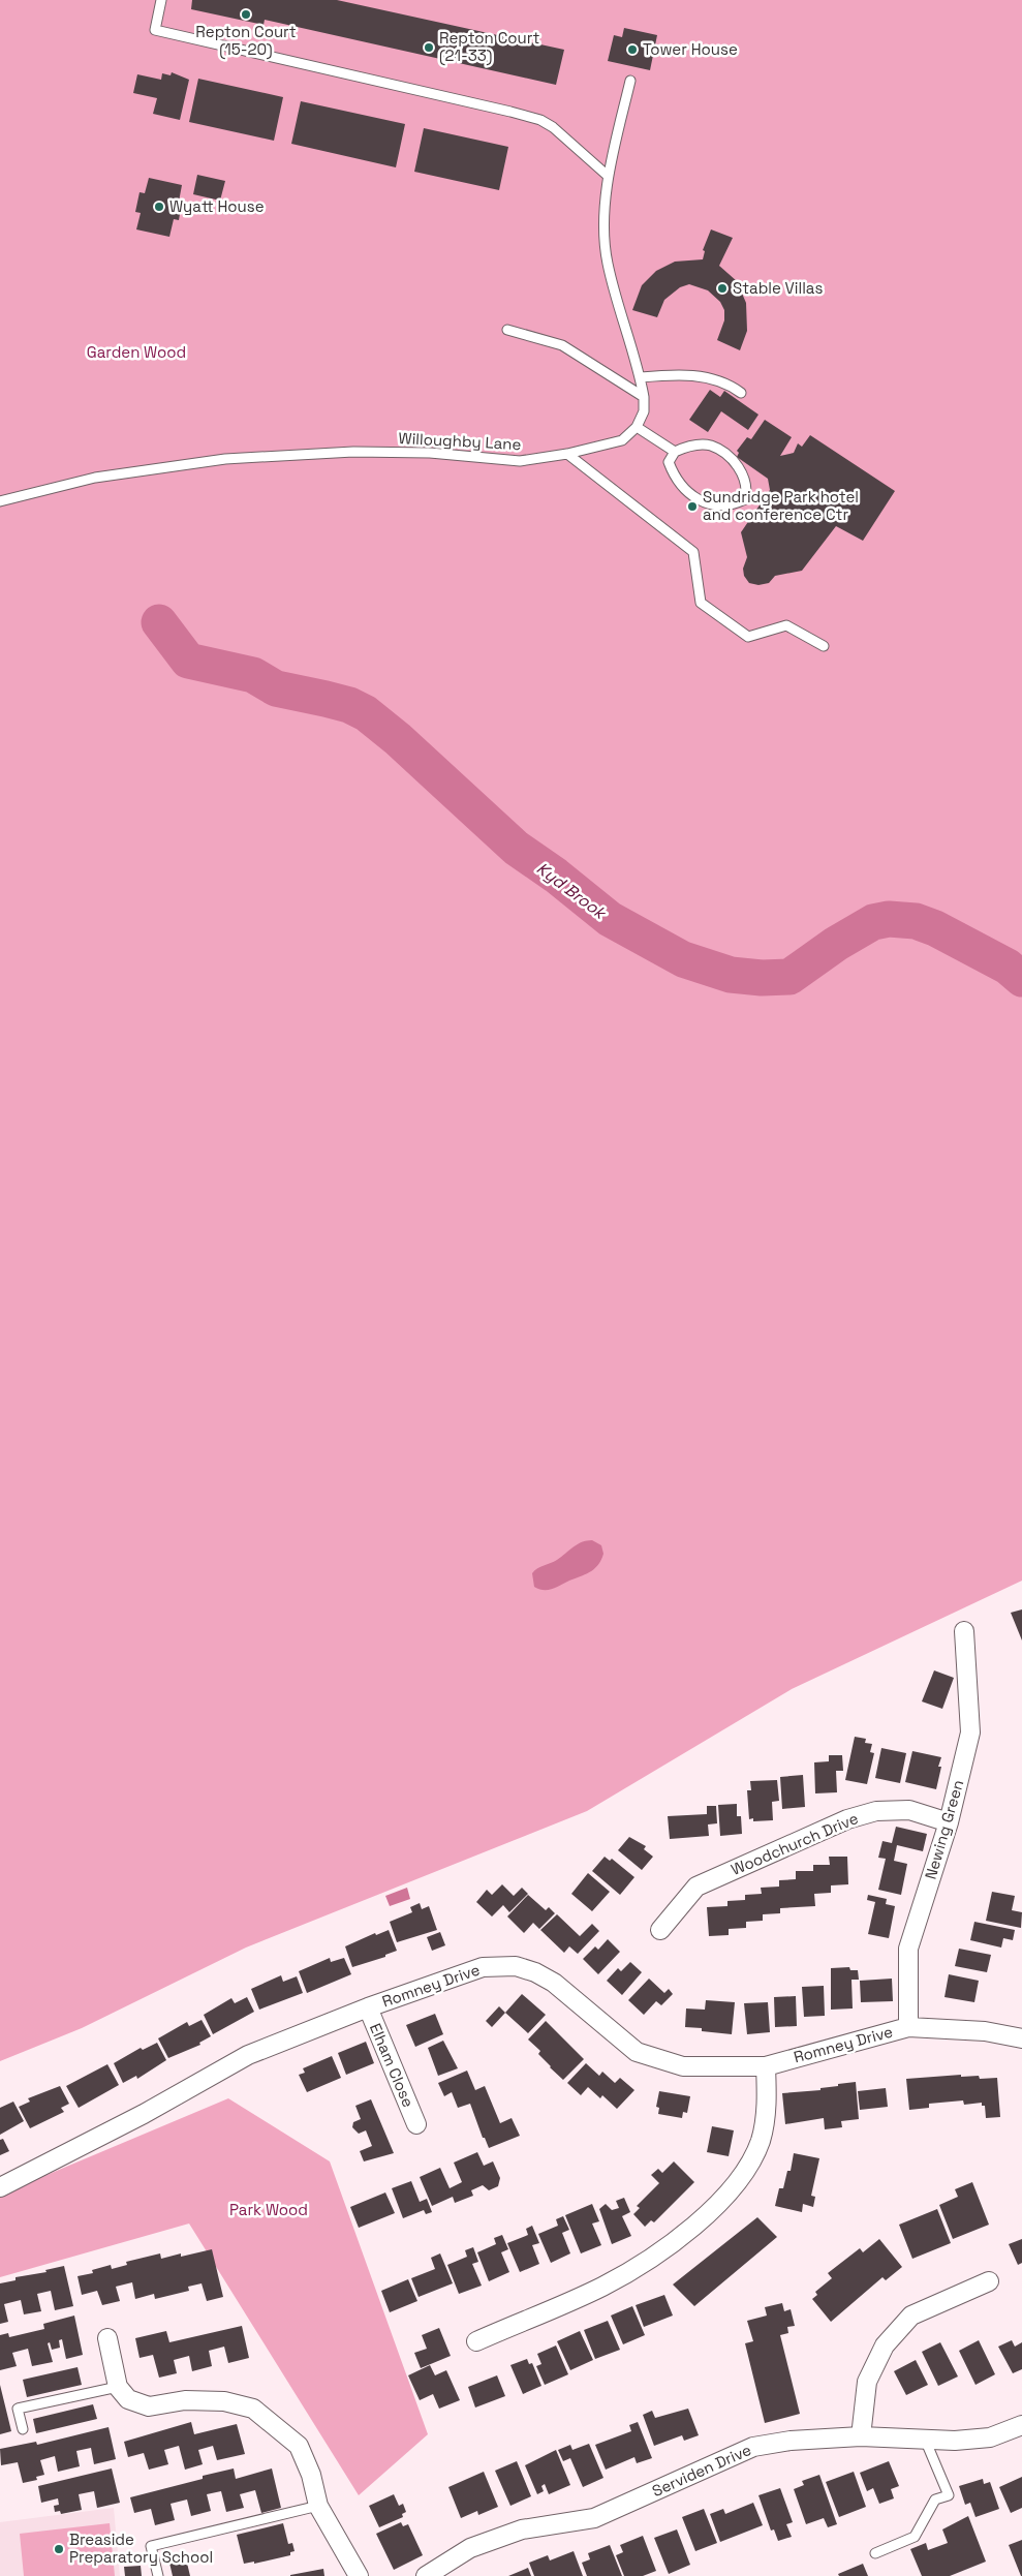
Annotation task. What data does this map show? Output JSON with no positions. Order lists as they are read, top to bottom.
{
  "streets": {
    "street": [
      "Newing Green",
      "Woodchurch Drive",
      "Romney Drive",
      "Elham Close",
      "Serviden Drive"
    ],
    "lane": ["Willoughby Lane"]
  },
  "crossings": [
    ["Newing Green", "Woodchurch Drive"],
    ["Newing Green", "Romney Drive"],
    ["Romney Drive", "Elham Close"]
  ],
  "water": ["Kyd Brook"],
  "parks": ["Garden Wood", "Park Wood"],
  "places": [
    "Repton Court (15-20)",
    "Repton Court (21-33)",
    "Tower House",
    "Wyatt House",
    "Stable Villas",
    "Sundridge Park hotel and conference Ctr",
    "Breaside Preparatory School"
  ]
}
